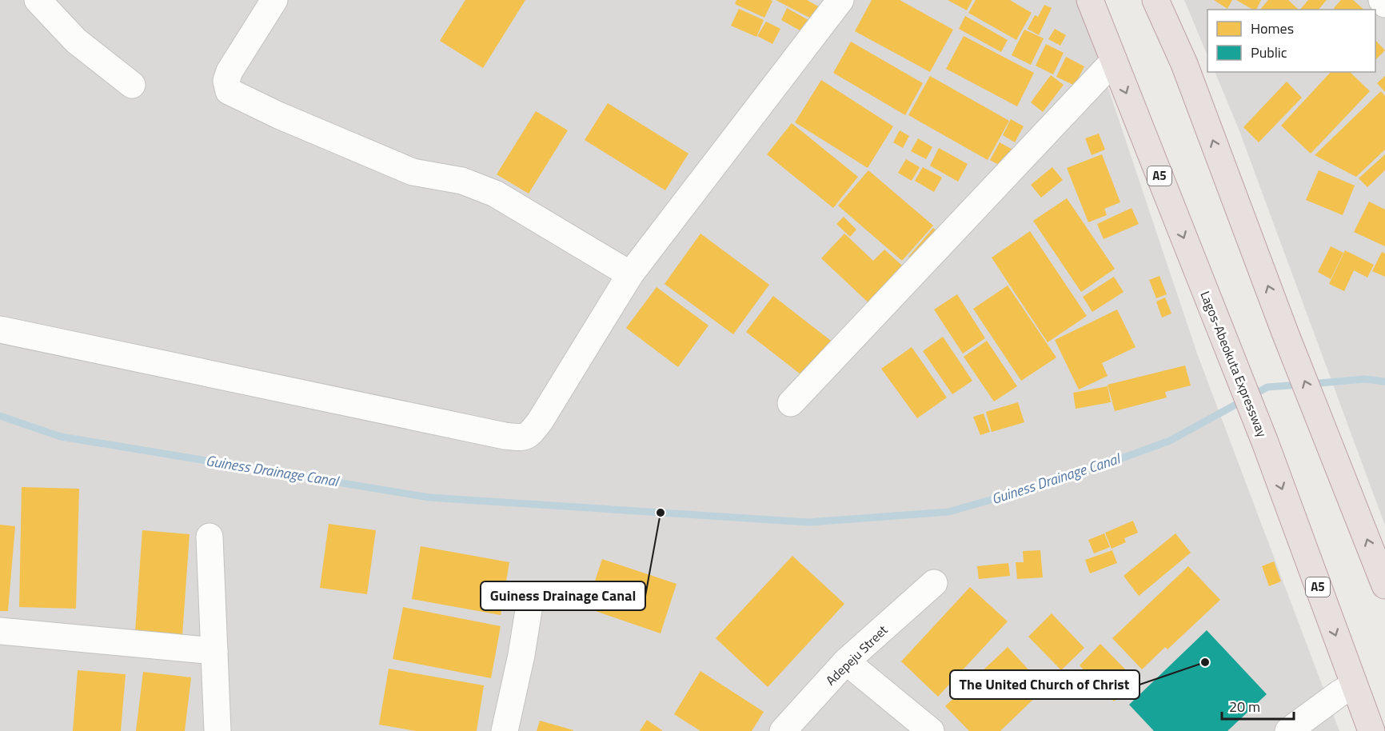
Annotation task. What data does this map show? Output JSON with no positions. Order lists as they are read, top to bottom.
{
  "streets": {
    "highway": ["A5", "Lagos-Abeokuta Expressway"],
    "street": ["Adepeju Street"]
  },
  "water": ["Guiness Drainage Canal"],
  "places": ["Guiness Drainage Canal", "The United Church of Christ"],
  "legend": ["Homes", "Public"],
  "scale_bar": "20 m"
}
